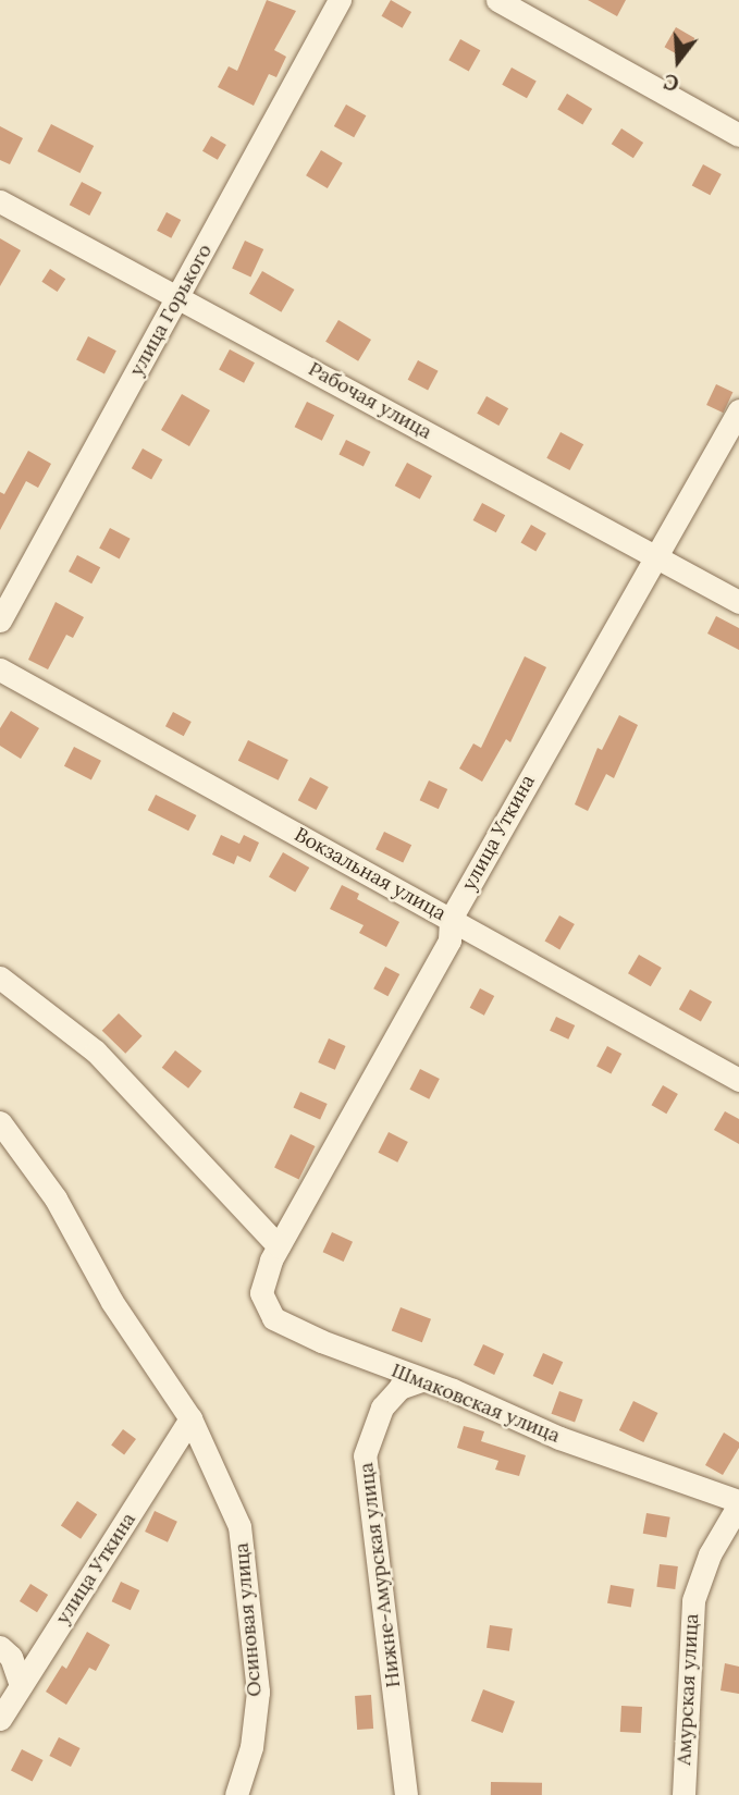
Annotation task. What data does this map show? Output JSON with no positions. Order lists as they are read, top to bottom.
{
  "streets": {
    "street": [
      "улица Горького",
      "Рабочая улица",
      "улица Уткина",
      "Вокзальная улица",
      "Шмаковская улица",
      "Нижне-Амурская улица",
      "Осиновая улица",
      "Амурская улица"
    ]
  },
  "crossings": [
    ["улица Горького", "Рабочая улица"],
    ["Рабочая улица", "улица Уткина"],
    ["улица Уткина", "Вокзальная улица"],
    ["улица Уткина", "Шмаковская улица"],
    ["улица Уткина", "Осиновая улица"],
    ["Шмаковская улица", "Нижне-Амурская улица"],
    ["Шмаковская улица", "Амурская улица"]
  ],
  "north": "bottom"
}
